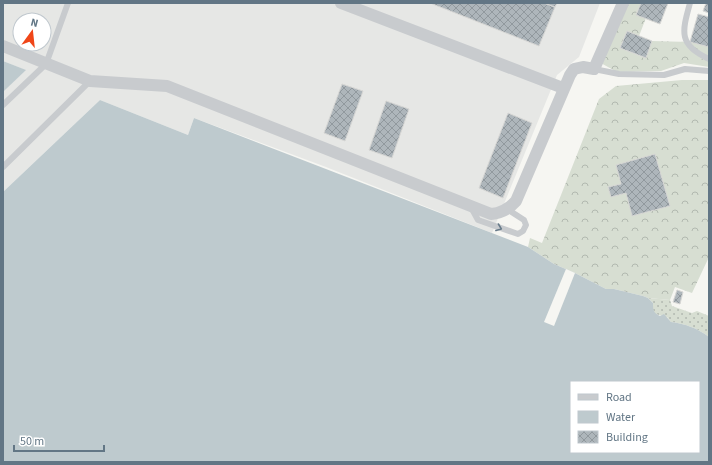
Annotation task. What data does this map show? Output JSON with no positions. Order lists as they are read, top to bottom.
{
  "legend": ["Road", "Water", "Building"],
  "scale_bar": "50 m",
  "north": "top"
}
